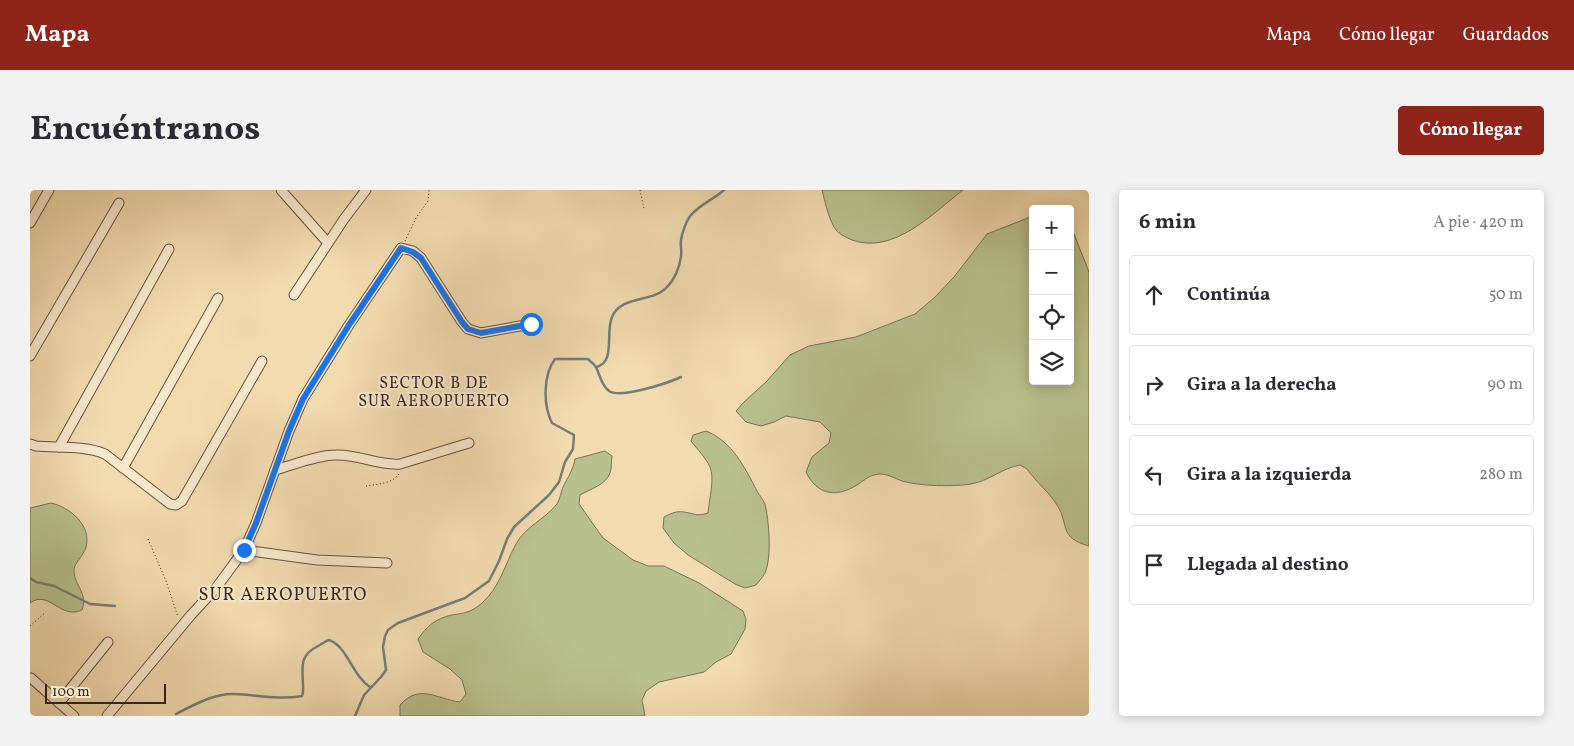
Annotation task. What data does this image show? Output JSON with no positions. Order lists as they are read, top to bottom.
{
  "districts": ["SECTOR B DE SUR AEROPUERTO", "SUR AEROPUERTO"],
  "scale_bar": "100 m",
  "page": {
    "header": "Mapa",
    "nav": ["Mapa", "Cómo llegar", "Guardados"],
    "title": "Encuéntranos",
    "buttons": "Cómo llegar",
    "heading": ["6 min", "A pie · 420 m"],
    "map_buttons": ["+", "−"],
    "list": [
      ["Continúa", "50 m"],
      ["Gira a la derecha", "90 m"],
      ["Gira a la izquierda", "280 m"],
      "Llegada al destino"
    ],
    "scale": "100 m"
  }
}
